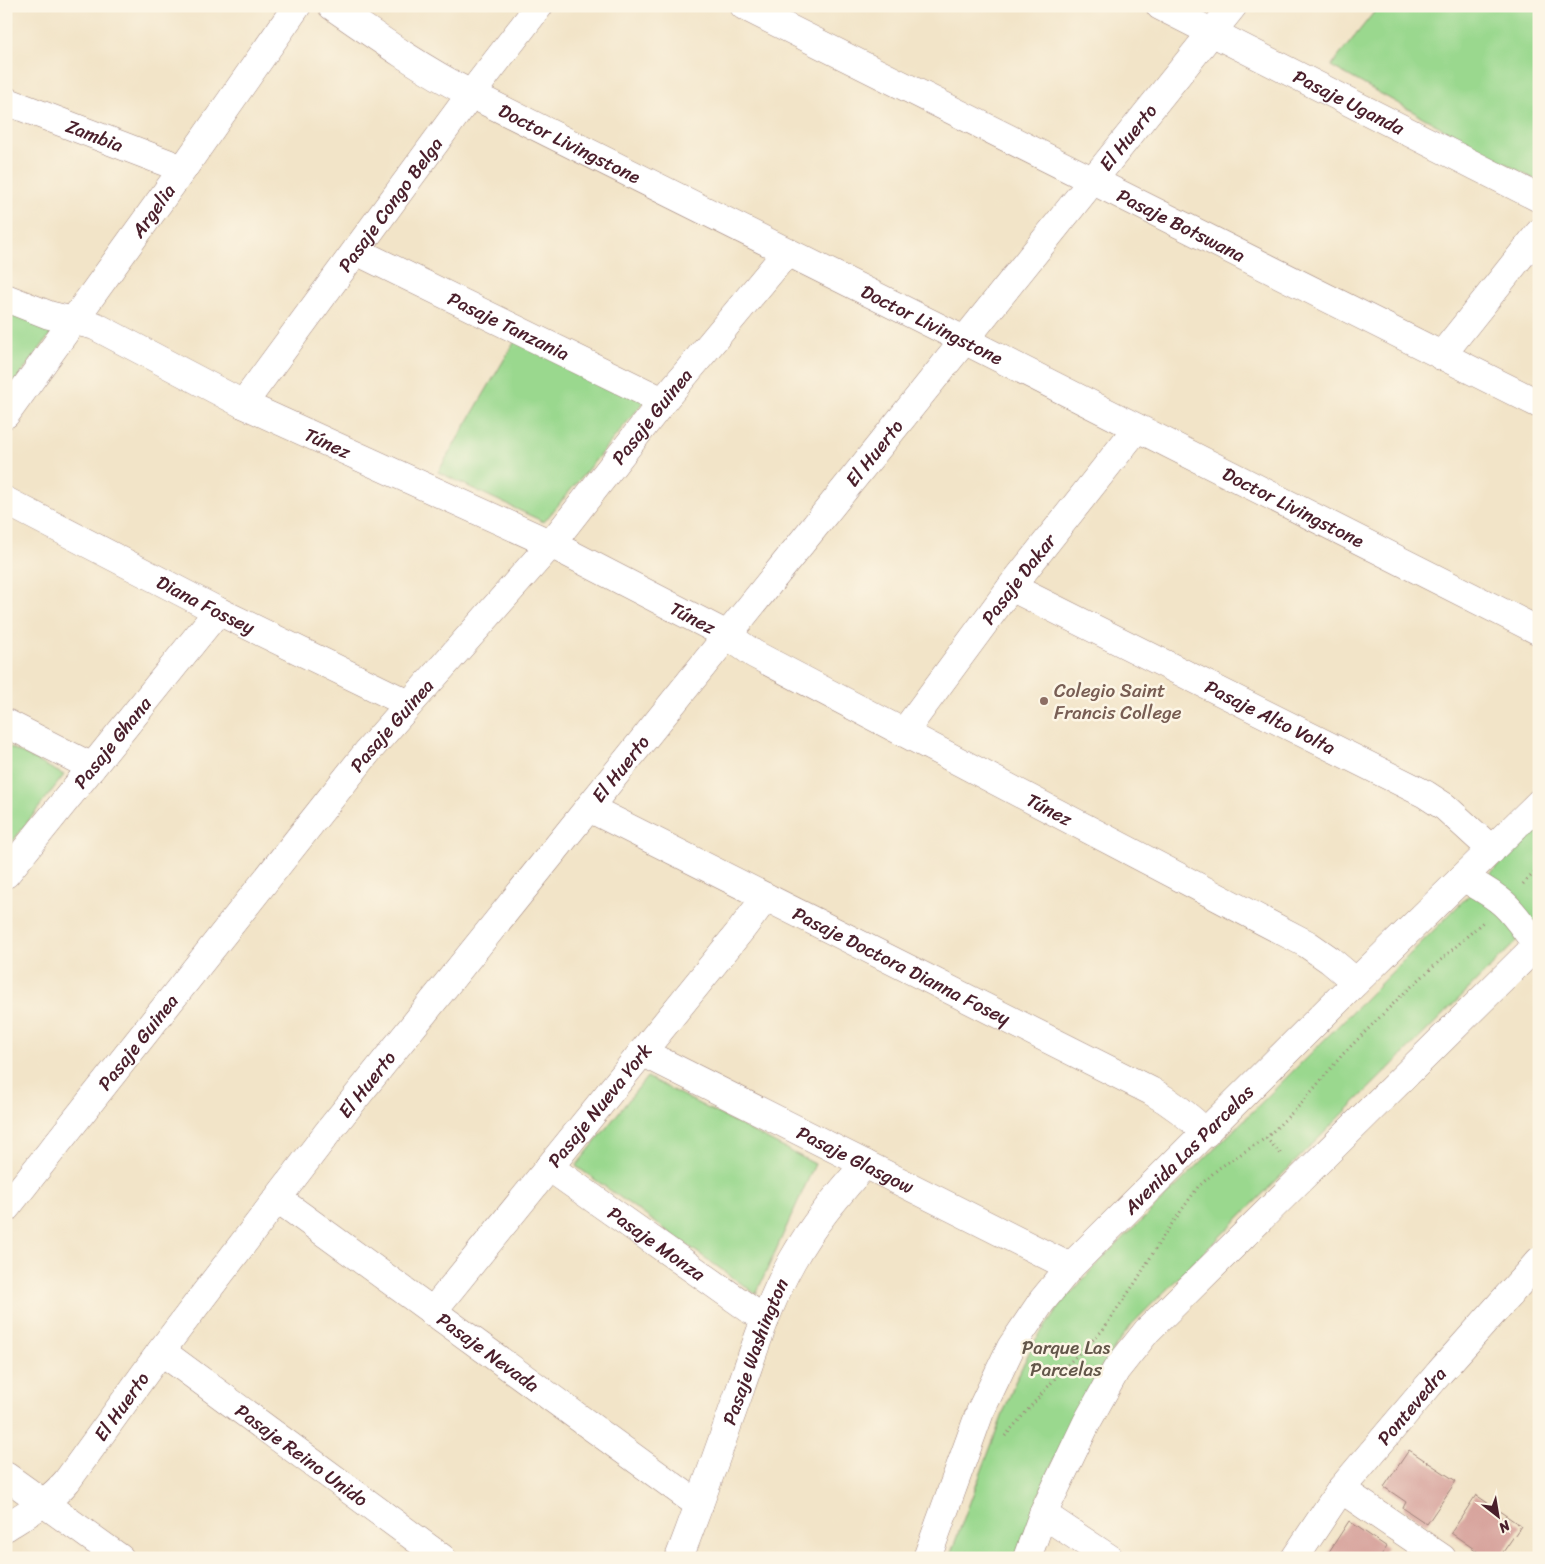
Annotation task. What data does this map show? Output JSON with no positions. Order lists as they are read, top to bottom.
{
  "streets": {
    "street": [
      "Pasaje Uganda",
      "Zambia",
      "El Huerto",
      "Doctor Livingstone",
      "Pasaje Congo Belga",
      "Argelia",
      "Pasaje Botswana",
      "Pasaje Tanzania",
      "Pasaje Guinea",
      "Túnez",
      "Pasaje Dakar",
      "Diana Fossey",
      "Pasaje Alto Volta",
      "Pasaje Ghana",
      "Pasaje Doctora Dianna Fosey",
      "Pasaje Nueva York",
      "Avenida Las Parcelas",
      "Pasaje Glasgow",
      "Pasaje Monza",
      "Pasaje Washington",
      "Pasaje Nevada",
      "Pontevedra",
      "Pasaje Reino Unido"
    ]
  },
  "crossings": [
    ["Pasaje Uganda", "El Huerto"],
    ["Zambia", "Argelia"],
    ["El Huerto", "Doctor Livingstone"],
    ["El Huerto", "Pasaje Botswana"],
    ["El Huerto", "Túnez"],
    ["El Huerto", "Pasaje Doctora Dianna Fosey"],
    ["El Huerto", "Pasaje Nevada"],
    ["El Huerto", "Pasaje Reino Unido"],
    ["Doctor Livingstone", "Pasaje Congo Belga"],
    ["Doctor Livingstone", "Pasaje Guinea"],
    ["Doctor Livingstone", "Pasaje Dakar"],
    ["Pasaje Congo Belga", "Pasaje Tanzania"],
    ["Pasaje Congo Belga", "Túnez"],
    ["Argelia", "Túnez"],
    ["Pasaje Tanzania", "Pasaje Guinea"],
    ["Pasaje Guinea", "Túnez"],
    ["Pasaje Guinea", "Diana Fossey"],
    ["Túnez", "Pasaje Dakar"],
    ["Túnez", "Avenida Las Parcelas"],
    ["Pasaje Dakar", "Pasaje Alto Volta"],
    ["Diana Fossey", "Pasaje Ghana"],
    ["Pasaje Alto Volta", "Avenida Las Parcelas"],
    ["Pasaje Doctora Dianna Fosey", "Pasaje Nueva York"],
    ["Pasaje Doctora Dianna Fosey", "Avenida Las Parcelas"],
    ["Pasaje Nueva York", "Pasaje Glasgow"],
    ["Pasaje Nueva York", "Pasaje Monza"],
    ["Pasaje Nueva York", "Pasaje Nevada"],
    ["Avenida Las Parcelas", "Pasaje Glasgow"],
    ["Pasaje Glasgow", "Pasaje Washington"],
    ["Pasaje Monza", "Pasaje Washington"],
    ["Pasaje Washington", "Pasaje Nevada"]
  ],
  "parks": ["Parque Las Parcelas"],
  "places": ["Colegio Saint Francis College"],
  "north": "bottom right"
}
